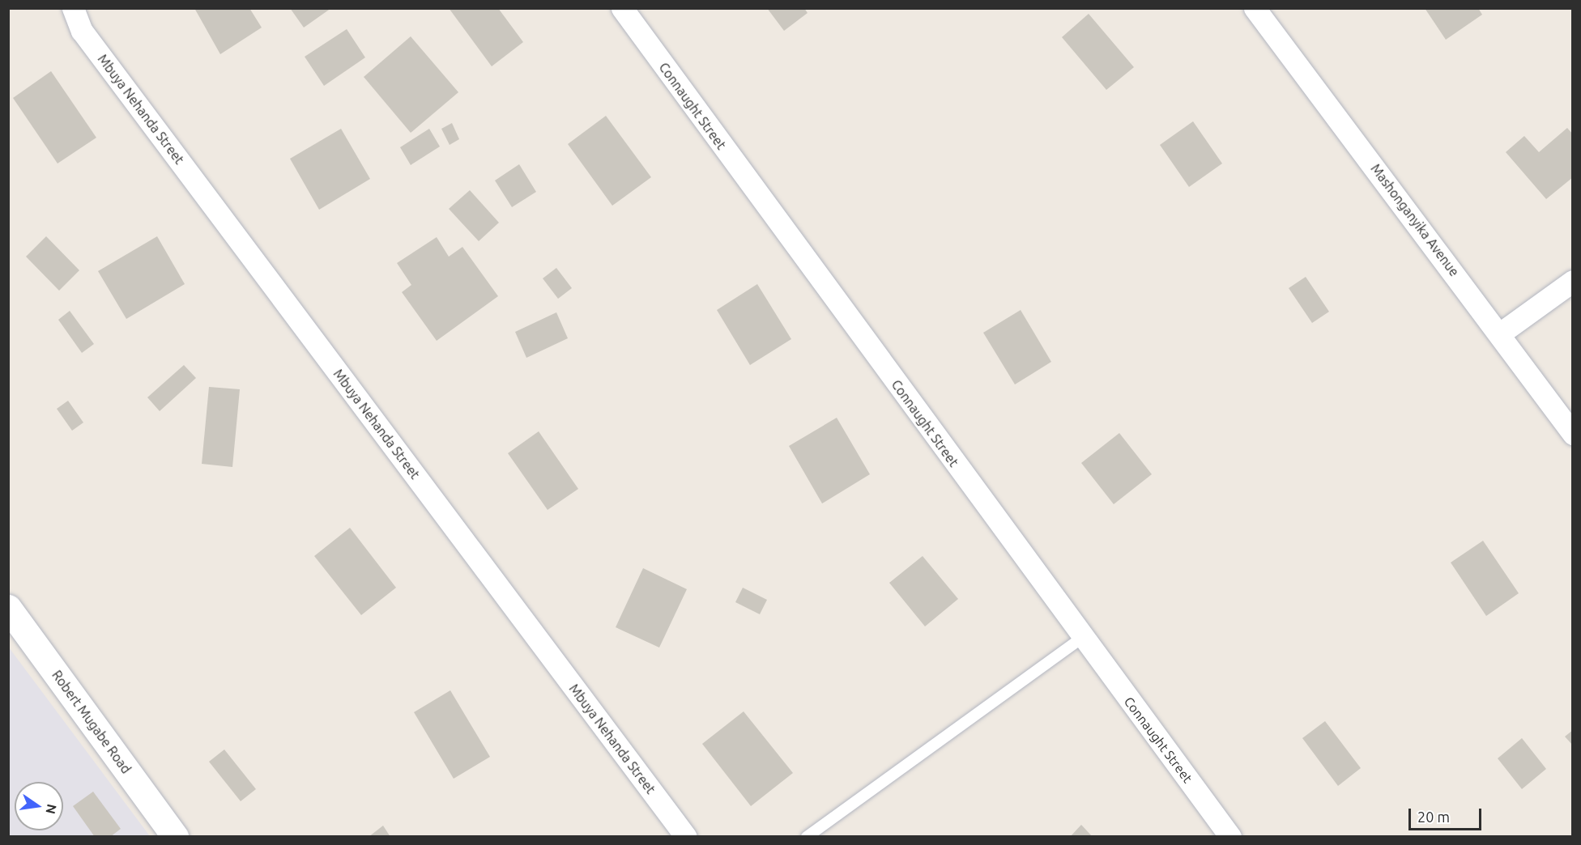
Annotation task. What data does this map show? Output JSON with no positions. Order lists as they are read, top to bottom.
{
  "streets": {
    "street": [
      "Connaught Street",
      "Mbuya Nehanda Street",
      "Mashonganyika Avenue",
      "Robert Mugabe Road"
    ]
  },
  "scale_bar": "20 m",
  "north": "right"
}
